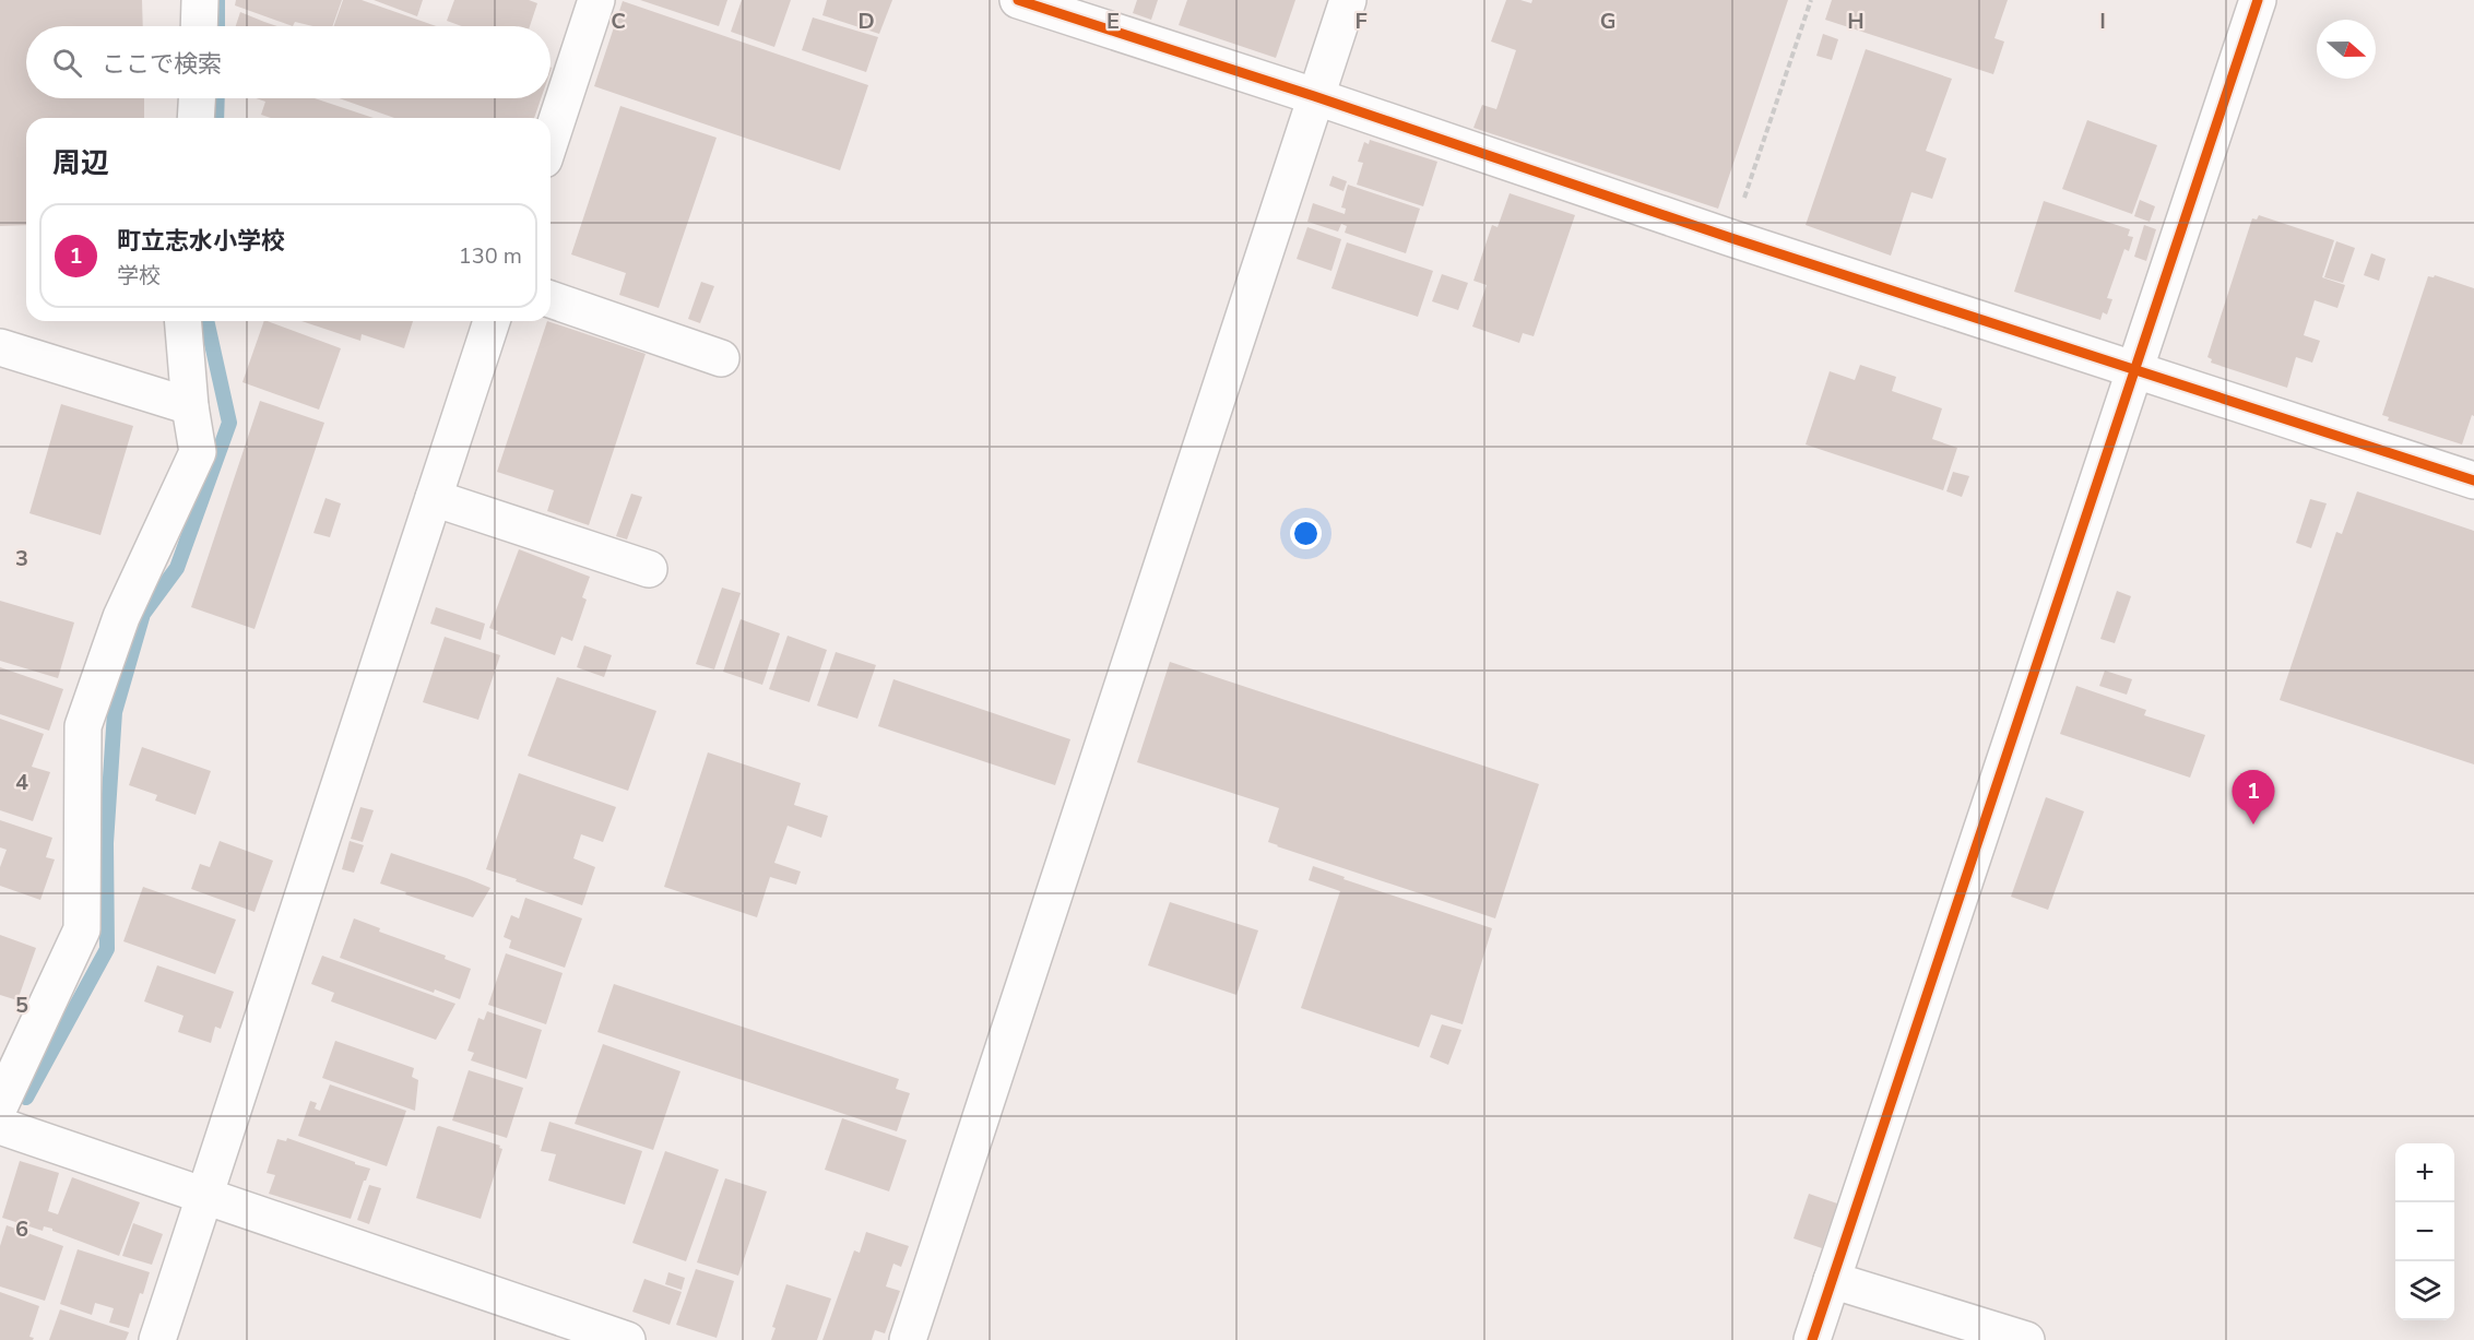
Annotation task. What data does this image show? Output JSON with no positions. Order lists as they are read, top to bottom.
{
  "north": "right",
  "page": {
    "search": "ここで検索",
    "heading": "周辺",
    "list": [
      {
        "mark": "1",
        "name": "町立志水小学校",
        "note": "学校",
        "value": "130 m"
      }
    ],
    "pins": "1",
    "map_buttons": ["+", "−"]
  },
  "grid": {
    "columns": [
      "C",
      "D",
      "E",
      "F",
      "G",
      "H",
      "I"
    ],
    "rows": [
      "3",
      "4",
      "5",
      "6"
    ]
  }
}
